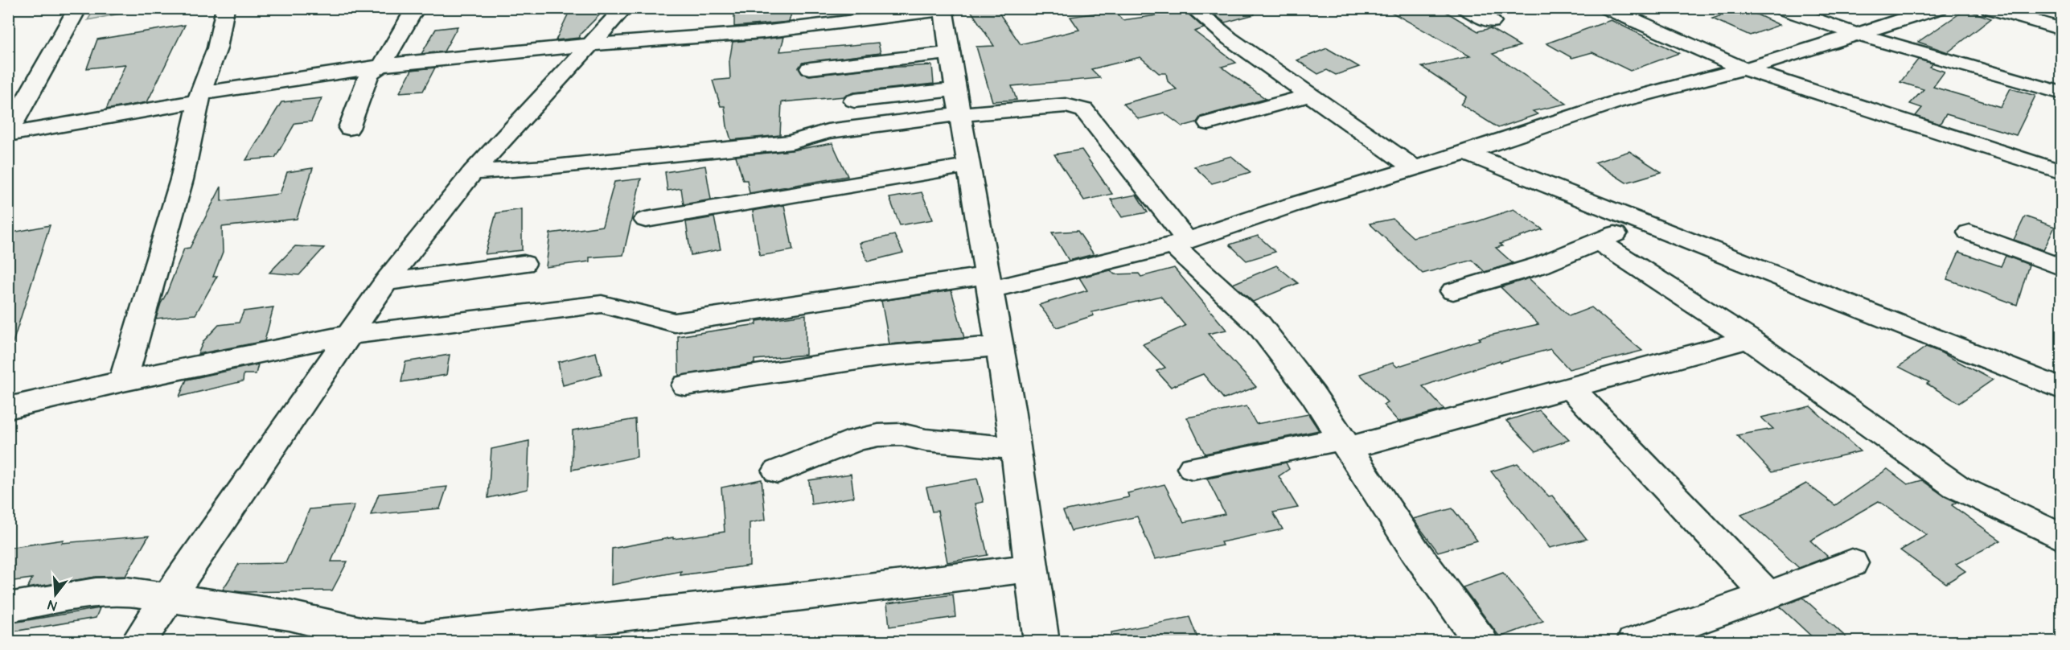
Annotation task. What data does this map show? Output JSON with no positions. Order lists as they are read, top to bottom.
{
  "north": "bottom"
}
